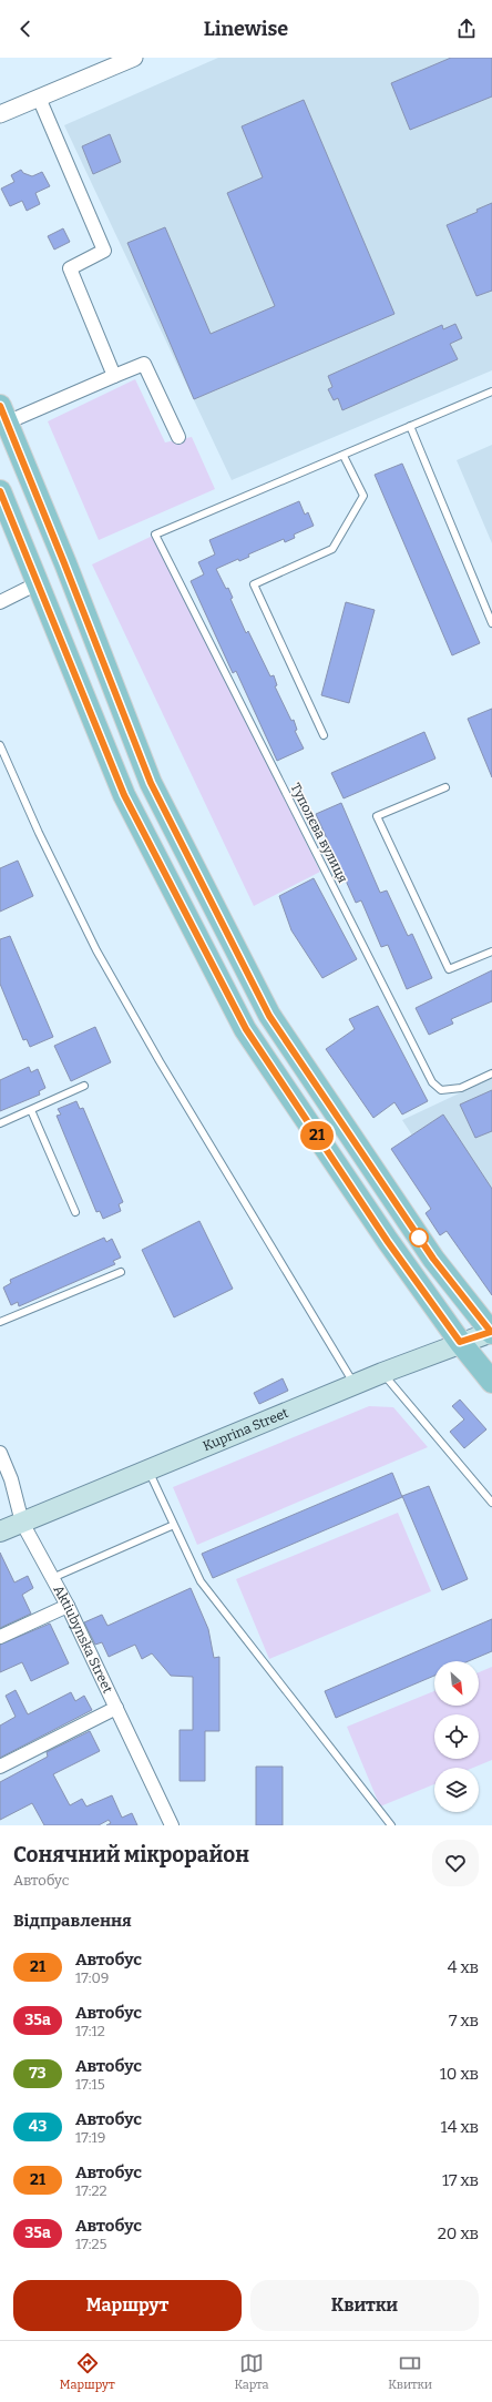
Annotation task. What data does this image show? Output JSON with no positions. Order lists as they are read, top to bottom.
{
  "streets": {
    "main road": ["Kuprina Street"],
    "street": ["Aktiubynska Street"],
    "lane": ["Туполєва вулиця"]
  },
  "crossings": [
    ["Kuprina Street", "Aktiubynska Street"]
  ],
  "lines": ["bus line 21"],
  "north": "bottom right",
  "page": {
    "header": "Linewise",
    "on_map": "21",
    "heading": [
      ["Сонячний мікрорайон", "Автобус"],
      "Відправлення"
    ],
    "list": [
      {
        "mark": "21",
        "name": "Автобус",
        "note": "17:09",
        "value": "4 хв"
      },
      {
        "mark": "35а",
        "name": "Автобус",
        "note": "17:12",
        "value": "7 хв"
      },
      {
        "mark": "73",
        "name": "Автобус",
        "note": "17:15",
        "value": "10 хв"
      },
      {
        "mark": "43",
        "name": "Автобус",
        "note": "17:19",
        "value": "14 хв"
      },
      {
        "mark": "21",
        "name": "Автобус",
        "note": "17:22",
        "value": "17 хв"
      },
      {
        "mark": "35а",
        "name": "Автобус",
        "note": "17:25",
        "value": "20 хв"
      }
    ],
    "buttons": ["Маршрут", "Квитки"],
    "tabs": ["Маршрут", "Карта", "Квитки"]
  }
}
